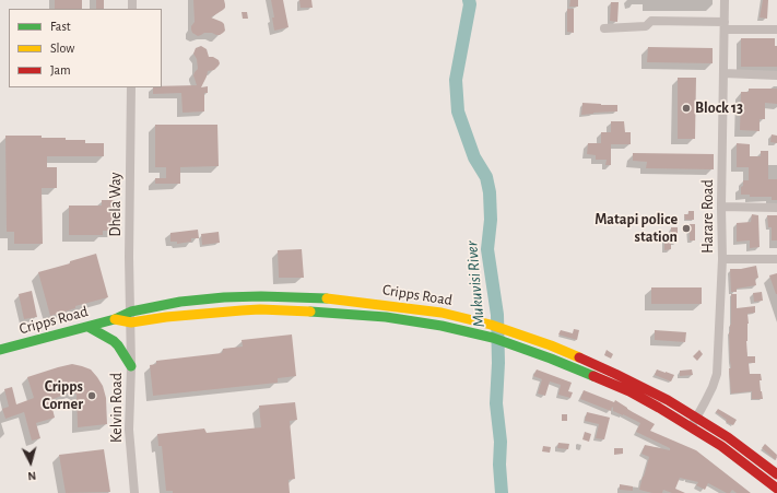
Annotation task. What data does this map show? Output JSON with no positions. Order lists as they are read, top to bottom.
{
  "streets": {
    "main road": ["Cripps Road"],
    "street": ["Dhela Way", "Harare Road", "Kelvin Road"]
  },
  "crossings": [
    ["Dhela Way", "Cripps Road"],
    ["Dhela Way", "Kelvin Road"],
    ["Harare Road", "Cripps Road"],
    ["Cripps Road", "Kelvin Road"]
  ],
  "water": ["Mukuvisi River"],
  "places": ["Block 13", "Matapi police station", "Cripps Corner"],
  "legend": ["Fast", "Slow", "Jam"],
  "north": "bottom"
}
